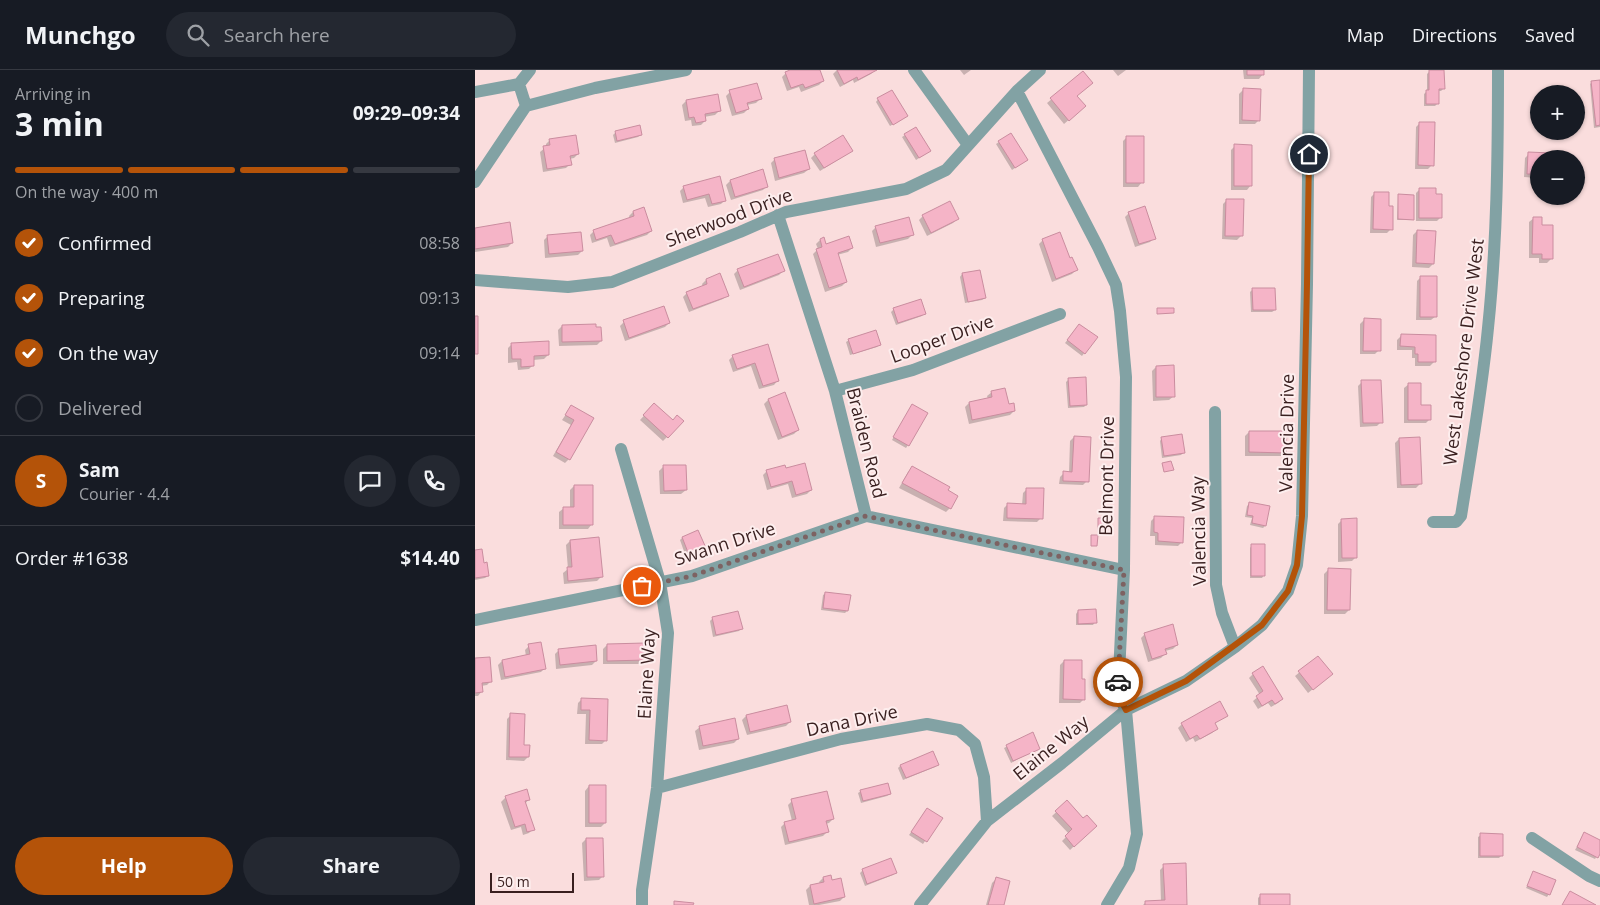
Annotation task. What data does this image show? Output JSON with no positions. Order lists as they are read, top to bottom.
{
  "streets": {
    "street": [
      "Sherwood Drive",
      "Looper Drive",
      "West Lakeshore Drive West",
      "Valencia Drive",
      "Braiden Road",
      "Belmont Drive",
      "Valencia Way",
      "Swann Drive",
      "Elaine Way",
      "Dana Drive"
    ]
  },
  "crossings": [
    ["Sherwood Drive", "Braiden Road"],
    ["Sherwood Drive", "Belmont Drive"],
    ["Looper Drive", "Braiden Road"],
    ["Valencia Drive", "Belmont Drive"],
    ["Valencia Drive", "Valencia Way"],
    ["Valencia Drive", "Elaine Way"],
    ["Braiden Road", "Belmont Drive"],
    ["Braiden Road", "Swann Drive"],
    ["Belmont Drive", "Elaine Way"],
    ["Swann Drive", "Elaine Way"],
    ["Elaine Way", "Dana Drive"]
  ],
  "scale_bar": "50 m",
  "page": {
    "header": "Munchgo",
    "search": "Search here",
    "nav": ["Map", "Directions", "Saved"],
    "heading": ["3 min", "Arriving in", "09:29–09:34"],
    "panel": [
      "Sam",
      "Courier · 4.4",
      "Order #1638",
      "$14.40"
    ],
    "map_buttons": ["+", "−"],
    "bar": "On the way · 400 m",
    "list": [
      ["Confirmed", "08:58"],
      ["Preparing", "09:13"],
      ["On the way", "09:14"],
      "Delivered"
    ],
    "round": "S",
    "buttons": ["Help", "Share"],
    "scale": "50 m"
  }
}
